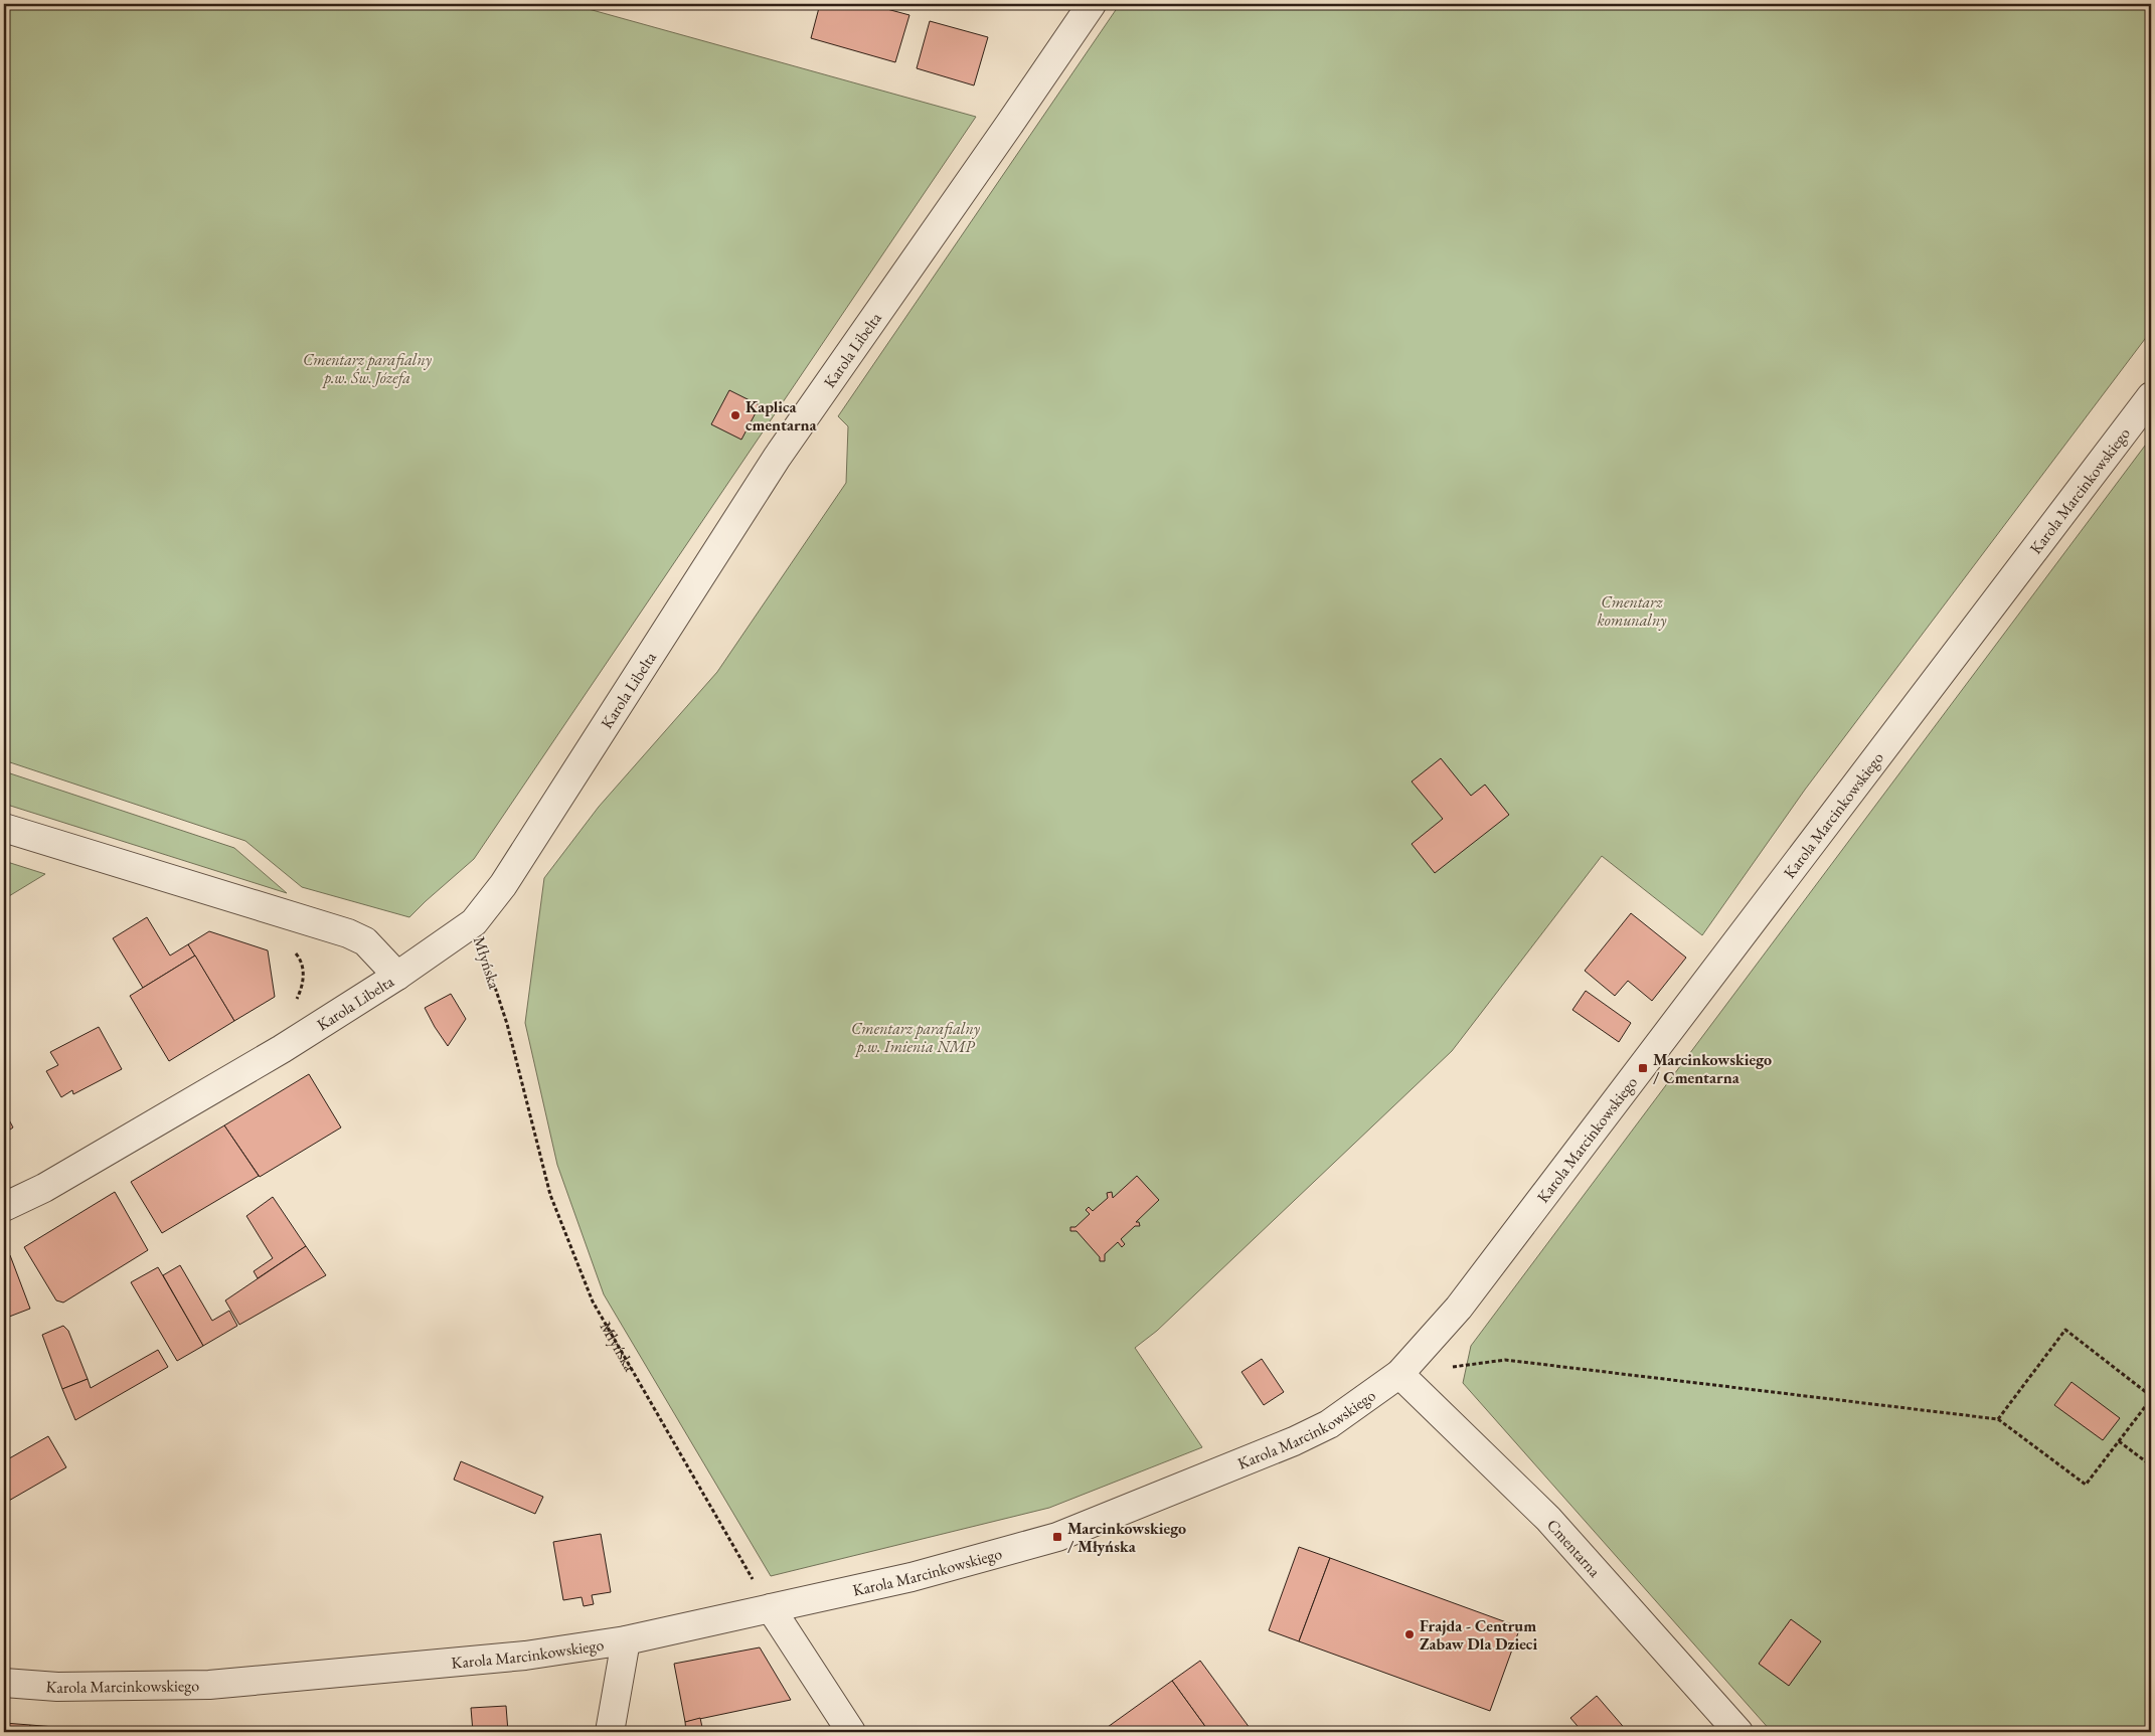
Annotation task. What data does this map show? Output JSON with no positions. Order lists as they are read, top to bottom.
{
  "streets": {
    "street": ["Karola Libelta", "Karola Marcinkowskiego", "Cmentarna"],
    "path": ["Młyńska"]
  },
  "crossings": [
    ["Karola Libelta", "Młyńska"],
    ["Karola Marcinkowskiego", "Młyńska"],
    ["Karola Marcinkowskiego", "Cmentarna"]
  ],
  "parks": ["Cmentarz parafialny p.w. Św. Józefa", "Cmentarz komunalny", "Cmentarz parafialny p.w. Imienia NMP"],
  "places": {
    "other": ["Kaplica cmentarna", "Frajda - Centrum Zabaw Dla Dzieci"],
    "transit": ["Marcinkowskiego / Cmentarna", "Marcinkowskiego / Młyńska"]
  }
}
